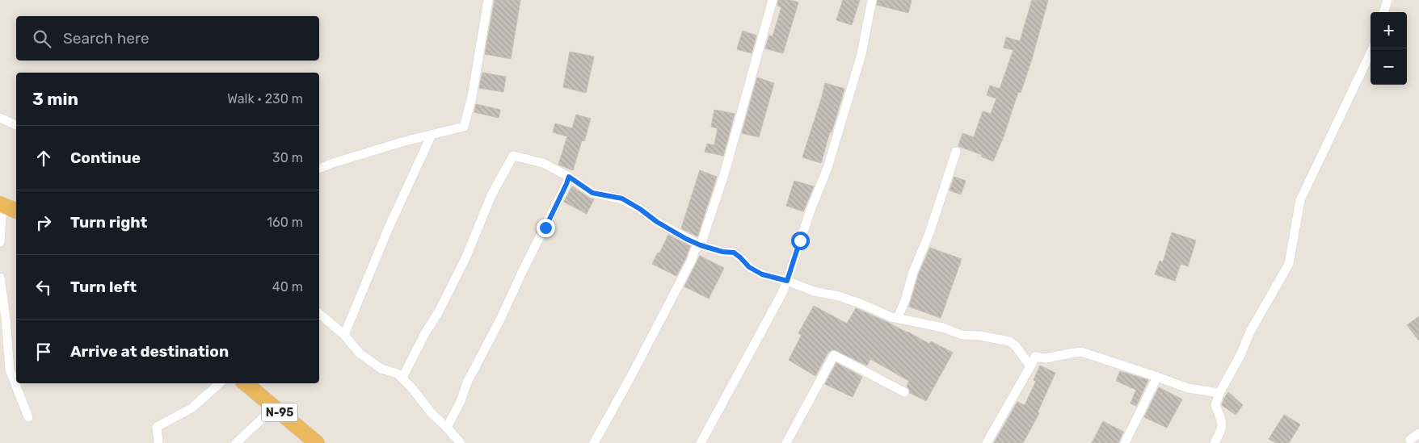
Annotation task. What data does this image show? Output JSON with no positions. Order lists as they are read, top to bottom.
{
  "streets": {
    "highway": ["N-95"]
  },
  "page": {
    "map_buttons": ["+", "−"],
    "search": "Search here",
    "heading": ["3 min", "Walk · 230 m"],
    "list": [
      ["Continue", "30 m"],
      ["Turn right", "160 m"],
      ["Turn left", "40 m"],
      "Arrive at destination"
    ]
  }
}
